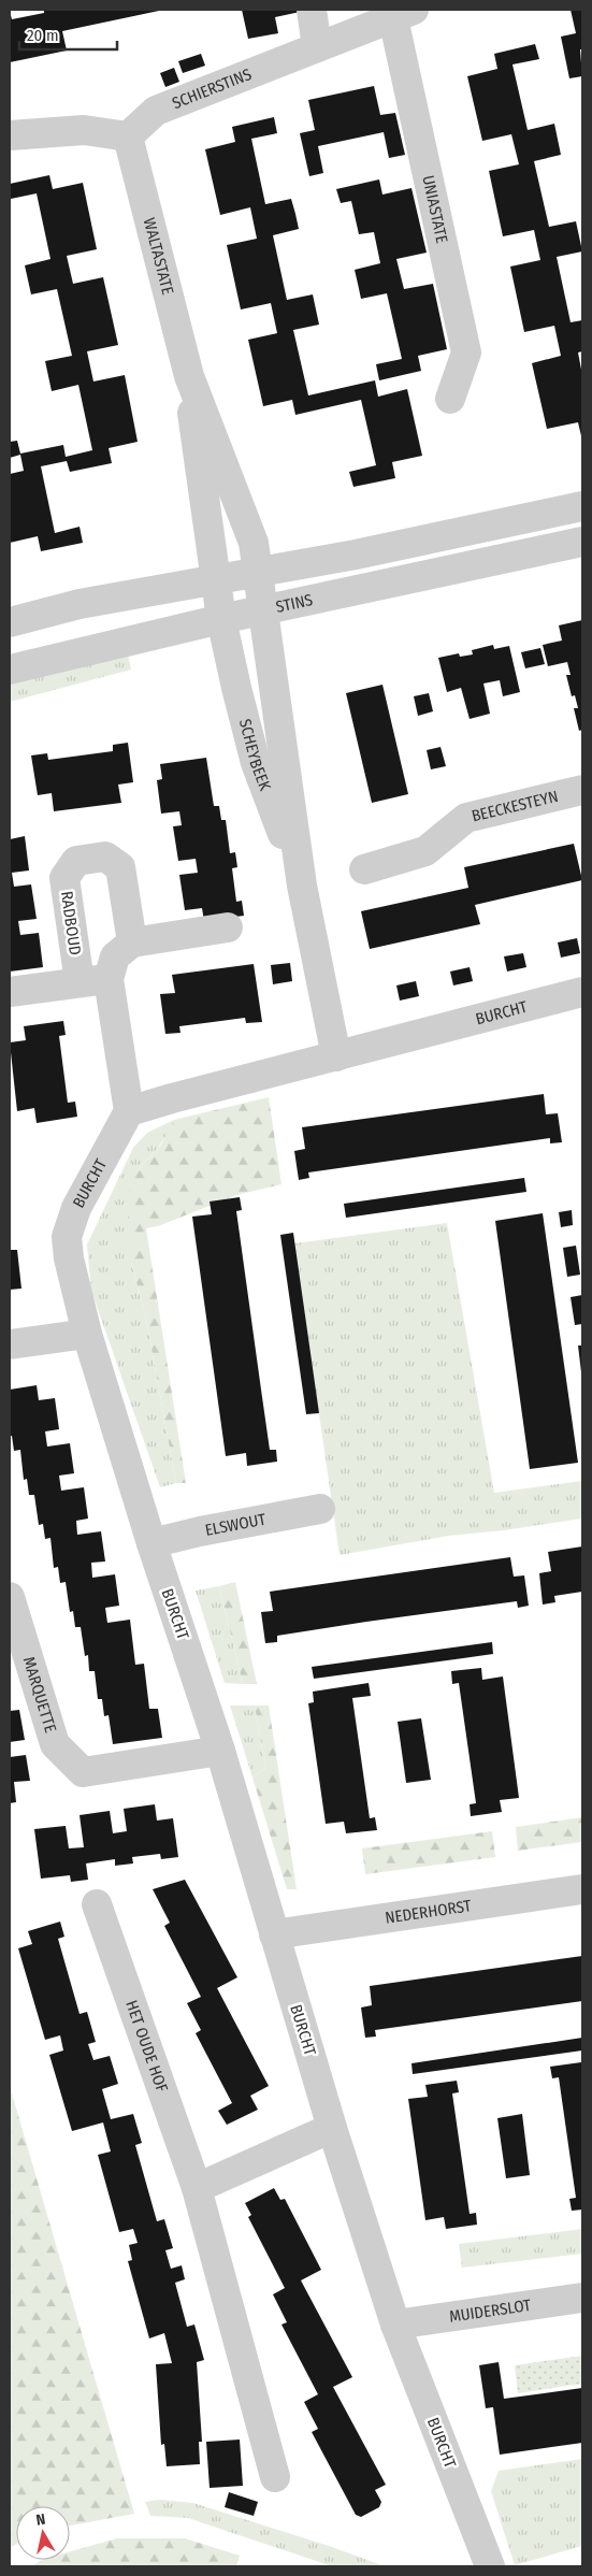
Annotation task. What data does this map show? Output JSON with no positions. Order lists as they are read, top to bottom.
{
  "streets": {
    "street": [
      "SCHIERSTINS",
      "UNIASTATE",
      "WALTASTATE",
      "STINS",
      "SCHEYBEEK",
      "BEECKESTEYN",
      "RADBOUD",
      "BURCHT",
      "ELSWOUT",
      "MARQUETTE",
      "NEDERHORST",
      "HET OUDE HOF",
      "MUIDERSLOT"
    ]
  },
  "crossings": [
    ["SCHIERSTINS", "UNIASTATE"],
    ["SCHIERSTINS", "WALTASTATE"],
    ["WALTASTATE", "STINS"],
    ["WALTASTATE", "SCHEYBEEK"],
    ["STINS", "SCHEYBEEK"],
    ["SCHEYBEEK", "BURCHT"],
    ["BURCHT", "ELSWOUT"],
    ["BURCHT", "MARQUETTE"],
    ["BURCHT", "NEDERHORST"],
    ["BURCHT", "MUIDERSLOT"]
  ],
  "scale_bar": "20 m",
  "north": "top"
}
